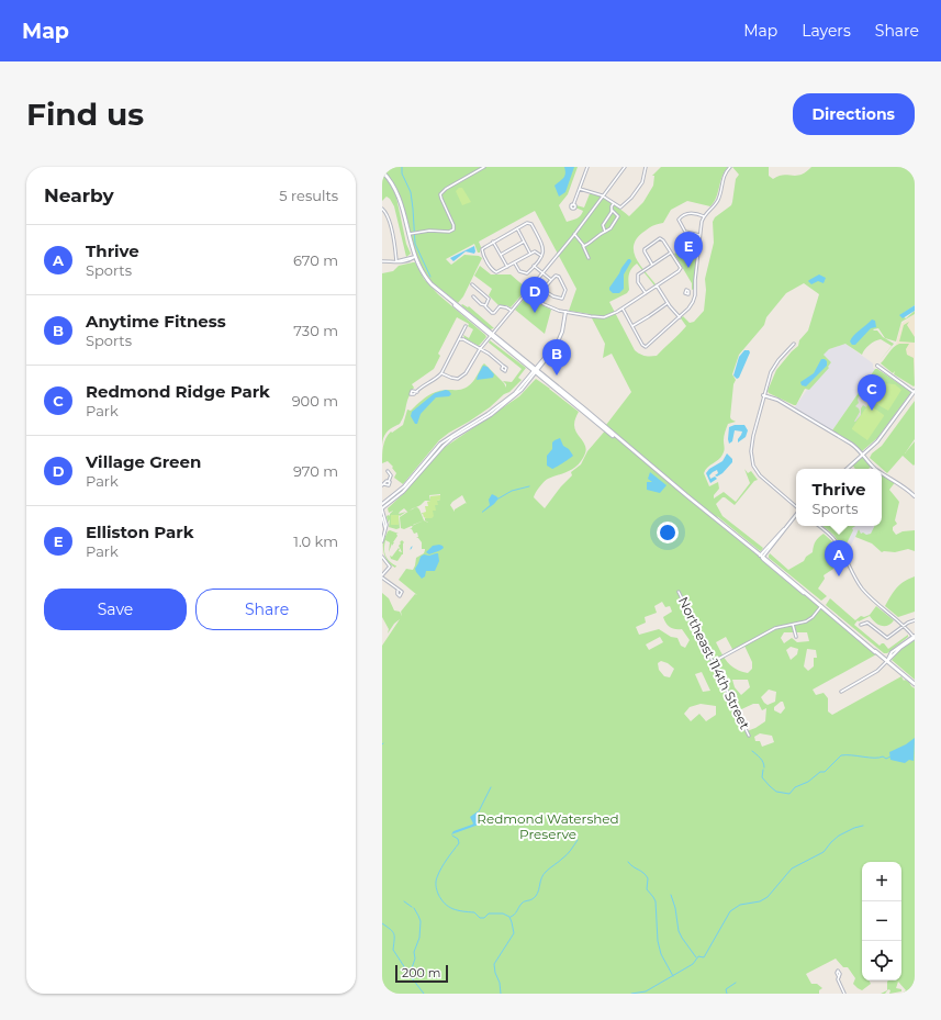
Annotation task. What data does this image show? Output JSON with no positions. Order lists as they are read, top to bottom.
{
  "streets": {
    "street": ["Northeast 114th Street"]
  },
  "parks": ["Redmond Watershed Preserve"],
  "scale_bar": "200 m",
  "page": {
    "header": "Map",
    "nav": ["Map", "Layers", "Share"],
    "buttons": [
      "Directions",
      ["Save", "Share"]
    ],
    "title": "Find us",
    "heading": ["Nearby", "5 results"],
    "list": [
      {
        "mark": "A",
        "name": "Thrive",
        "note": "Sports",
        "value": "670 m"
      },
      {
        "mark": "B",
        "name": "Anytime Fitness",
        "note": "Sports",
        "value": "730 m"
      },
      {
        "mark": "C",
        "name": "Redmond Ridge Park",
        "note": "Park",
        "value": "900 m"
      },
      {
        "mark": "D",
        "name": "Village Green",
        "note": "Park",
        "value": "970 m"
      },
      {
        "mark": "E",
        "name": "Elliston Park",
        "note": "Park",
        "value": "1.0 km"
      }
    ],
    "pins": [
      "E",
      "D",
      "B",
      "C",
      "A"
    ],
    "popup": ["Thrive", "Sports"],
    "map_buttons": ["+", "−"],
    "scale": "200 m"
  }
}
